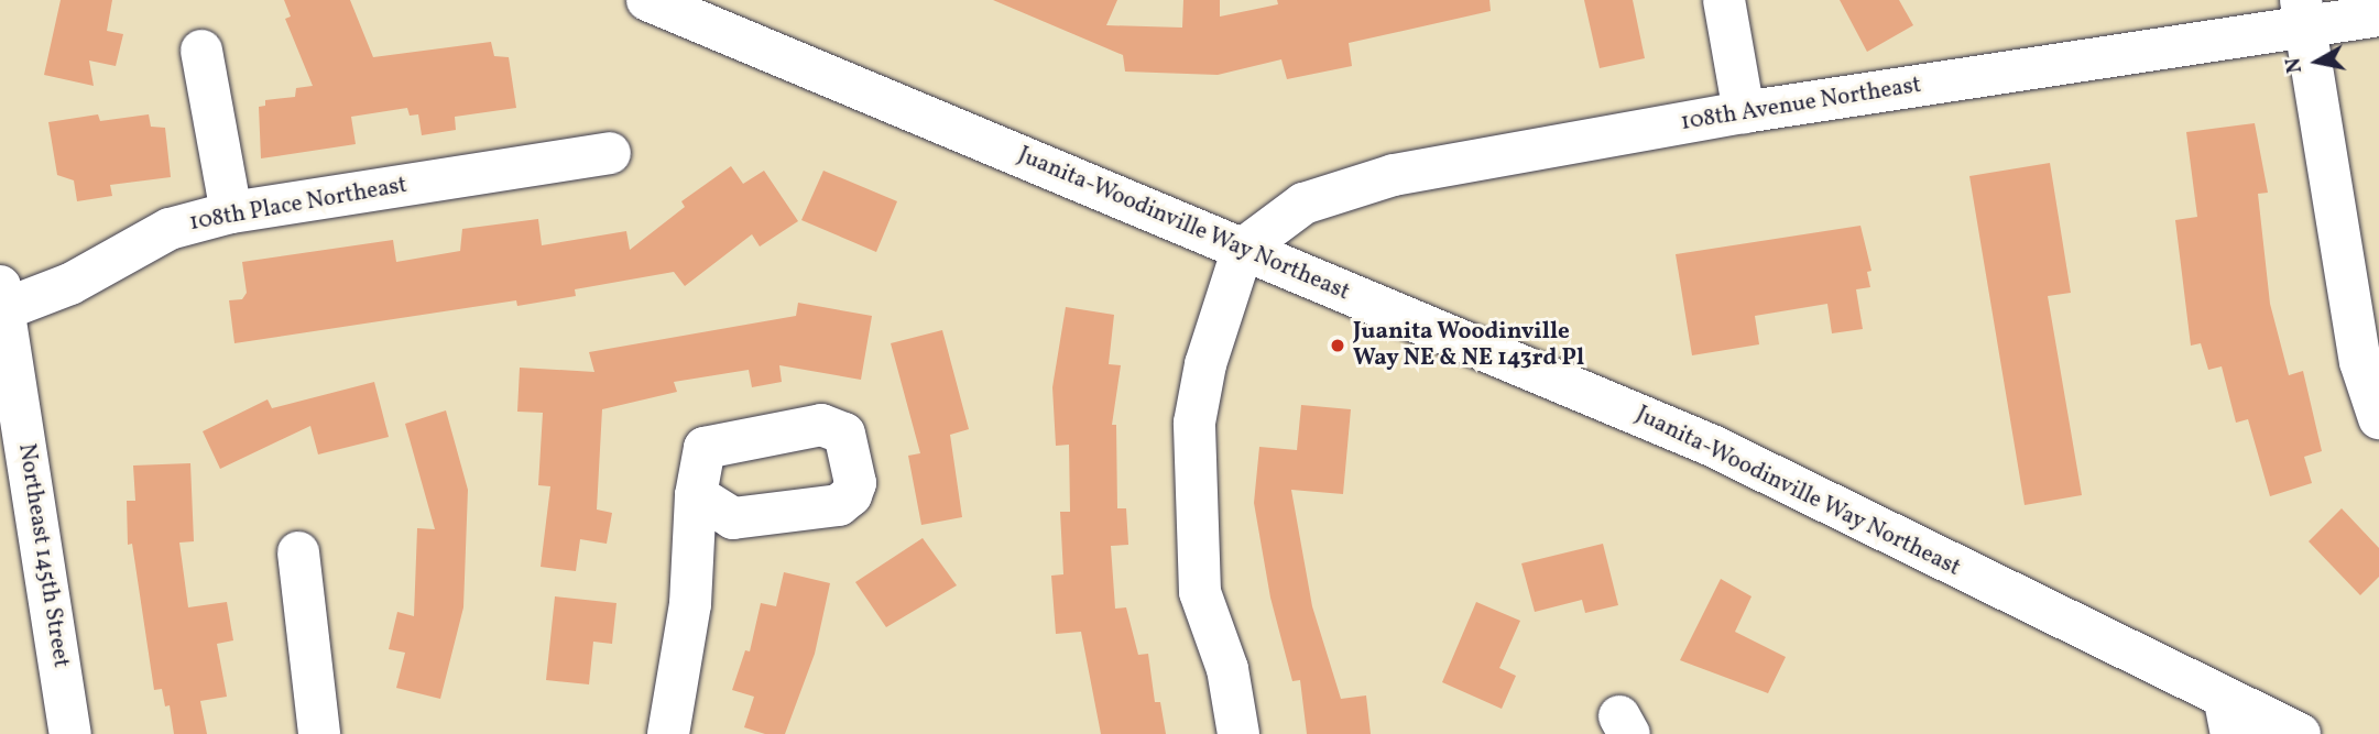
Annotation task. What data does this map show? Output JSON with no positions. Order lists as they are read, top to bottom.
{
  "streets": {
    "street": [
      "108th Avenue Northeast",
      "108th Place Northeast",
      "Juanita-Woodinville Way Northeast",
      "Northeast 145th Street"
    ]
  },
  "crossings": [
    ["108th Avenue Northeast", "Juanita-Woodinville Way Northeast"],
    ["108th Place Northeast", "Northeast 145th Street"]
  ],
  "places": ["Juanita Woodinville Way NE & NE 143rd Pl"],
  "north": "left"
}
